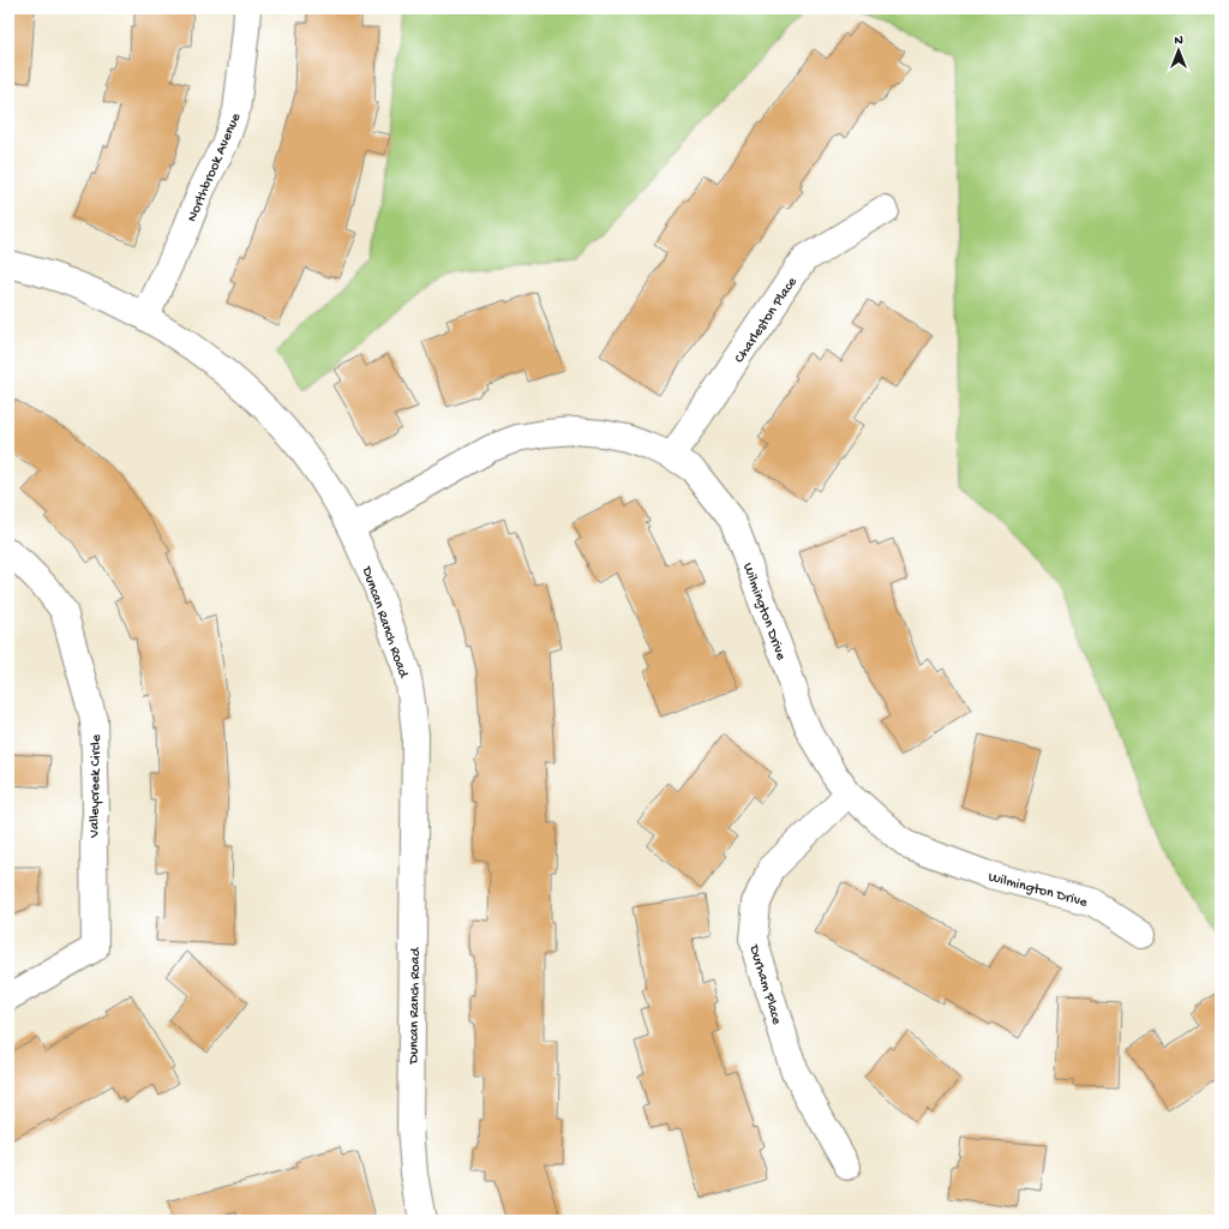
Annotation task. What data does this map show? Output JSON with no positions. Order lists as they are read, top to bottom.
{
  "streets": {
    "street": [
      "Northbrook Avenue",
      "Charleston Place",
      "Wilmington Drive",
      "Duncan Ranch Road",
      "Valleycreek Circle",
      "Durham Place"
    ]
  },
  "crossings": [
    ["Northbrook Avenue", "Duncan Ranch Road"],
    ["Charleston Place", "Wilmington Drive"],
    ["Wilmington Drive", "Duncan Ranch Road"],
    ["Wilmington Drive", "Durham Place"]
  ],
  "north": "top"
}
